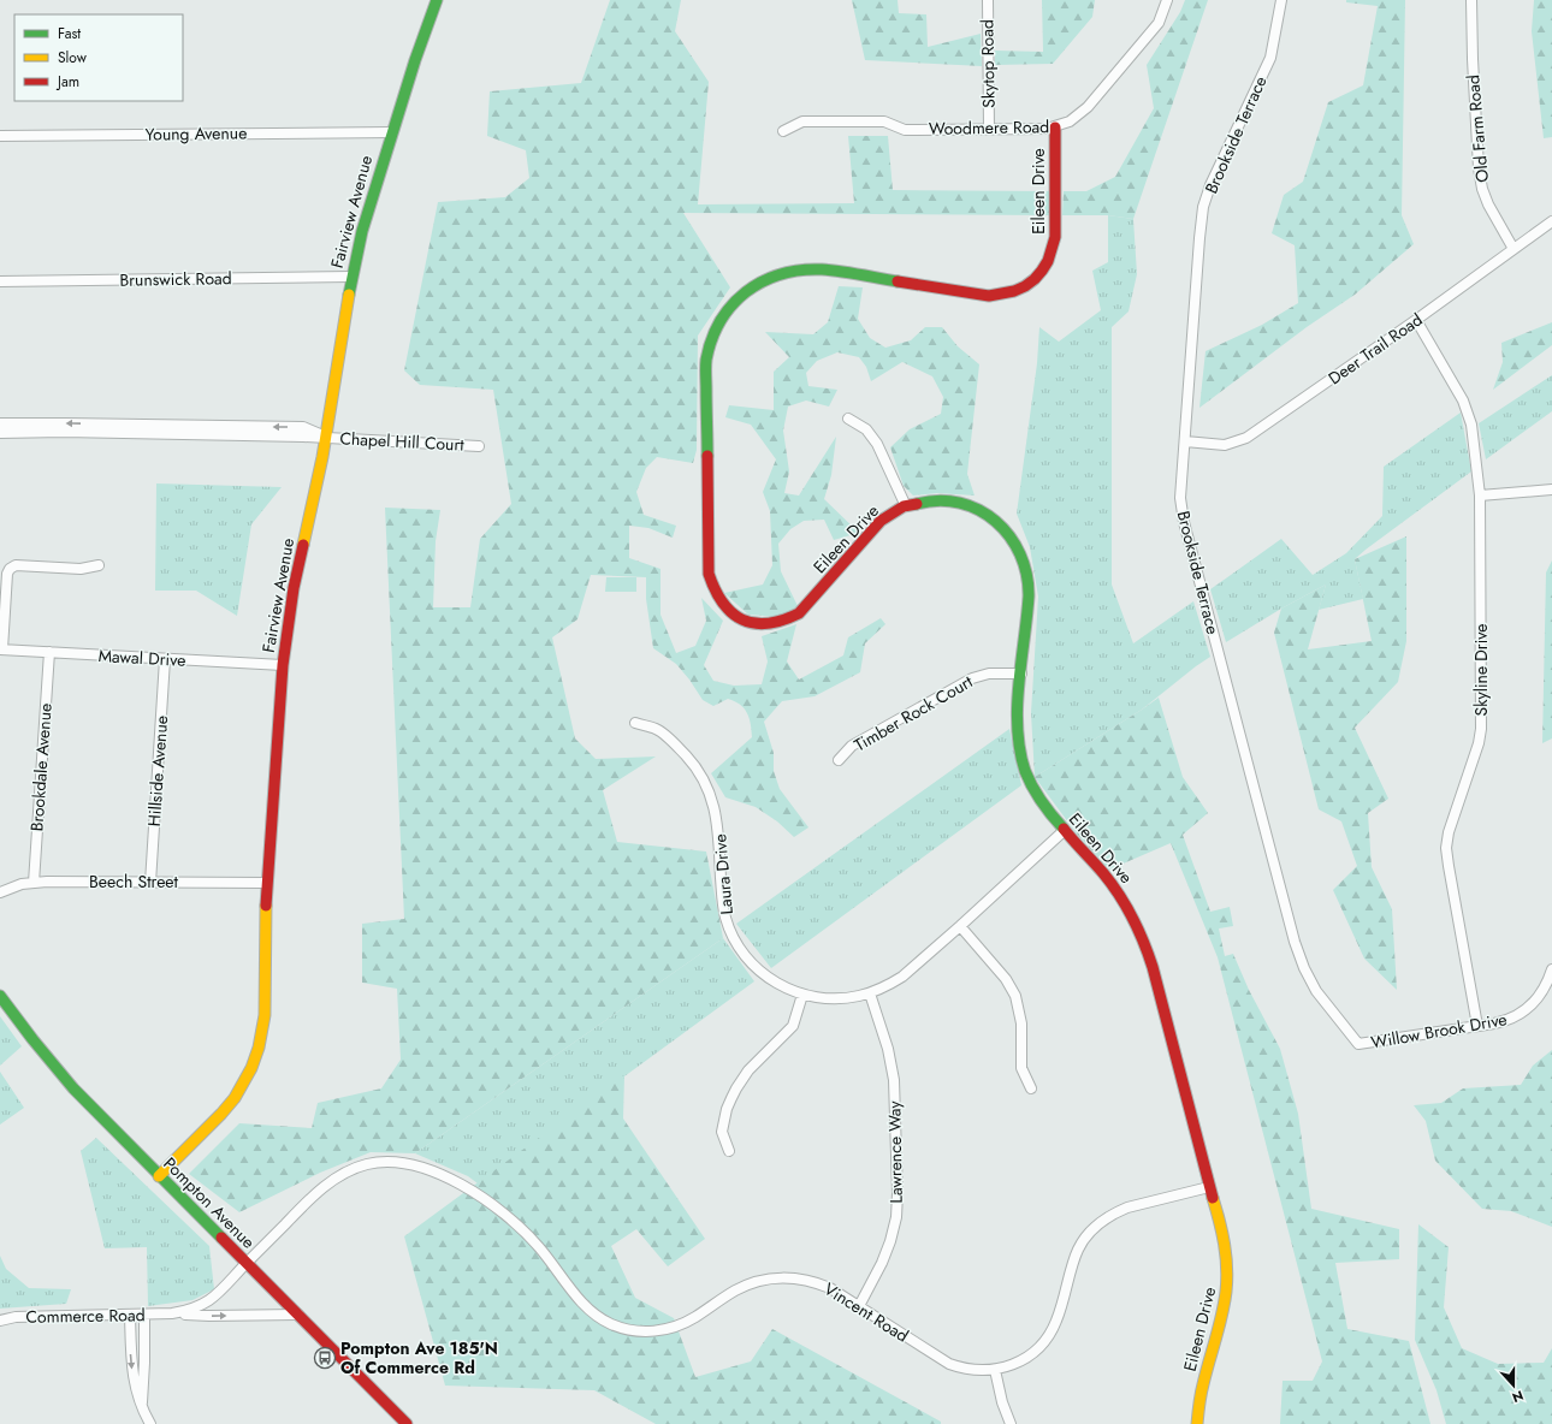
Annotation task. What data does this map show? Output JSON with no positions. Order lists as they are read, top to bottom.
{
  "streets": {
    "street": [
      "Skytop Road",
      "Woodmere Road",
      "Old Farm Road",
      "Young Avenue",
      "Brookside Terrace",
      "Eileen Drive",
      "Fairview Avenue",
      "Brunswick Road",
      "Deer Trail Road",
      "Chapel Hill Court",
      "Mawal Drive",
      "Skyline Drive",
      "Timber Rock Court",
      "Brookdale Avenue",
      "Hillside Avenue",
      "Laura Drive",
      "Beech Street",
      "Willow Brook Drive",
      "Lawrence Way",
      "Pompton Avenue",
      "Vincent Road",
      "Commerce Road"
    ]
  },
  "crossings": [
    ["Skytop Road", "Woodmere Road"],
    ["Woodmere Road", "Eileen Drive"],
    ["Old Farm Road", "Deer Trail Road"],
    ["Young Avenue", "Fairview Avenue"],
    ["Brookside Terrace", "Deer Trail Road"],
    ["Brookside Terrace", "Willow Brook Drive"],
    ["Eileen Drive", "Timber Rock Court"],
    ["Eileen Drive", "Laura Drive"],
    ["Eileen Drive", "Vincent Road"],
    ["Fairview Avenue", "Brunswick Road"],
    ["Fairview Avenue", "Chapel Hill Court"],
    ["Fairview Avenue", "Mawal Drive"],
    ["Fairview Avenue", "Beech Street"],
    ["Fairview Avenue", "Pompton Avenue"],
    ["Deer Trail Road", "Skyline Drive"],
    ["Mawal Drive", "Brookdale Avenue"],
    ["Mawal Drive", "Hillside Avenue"],
    ["Skyline Drive", "Willow Brook Drive"],
    ["Brookdale Avenue", "Beech Street"],
    ["Hillside Avenue", "Beech Street"],
    ["Laura Drive", "Lawrence Way"],
    ["Lawrence Way", "Vincent Road"],
    ["Pompton Avenue", "Vincent Road"],
    ["Pompton Avenue", "Commerce Road"],
    ["Vincent Road", "Commerce Road"]
  ],
  "places": {
    "bus stop": ["Pompton Ave 185'N Of Commerce Rd"]
  },
  "legend": ["Fast", "Slow", "Jam"],
  "north": "bottom"
}
